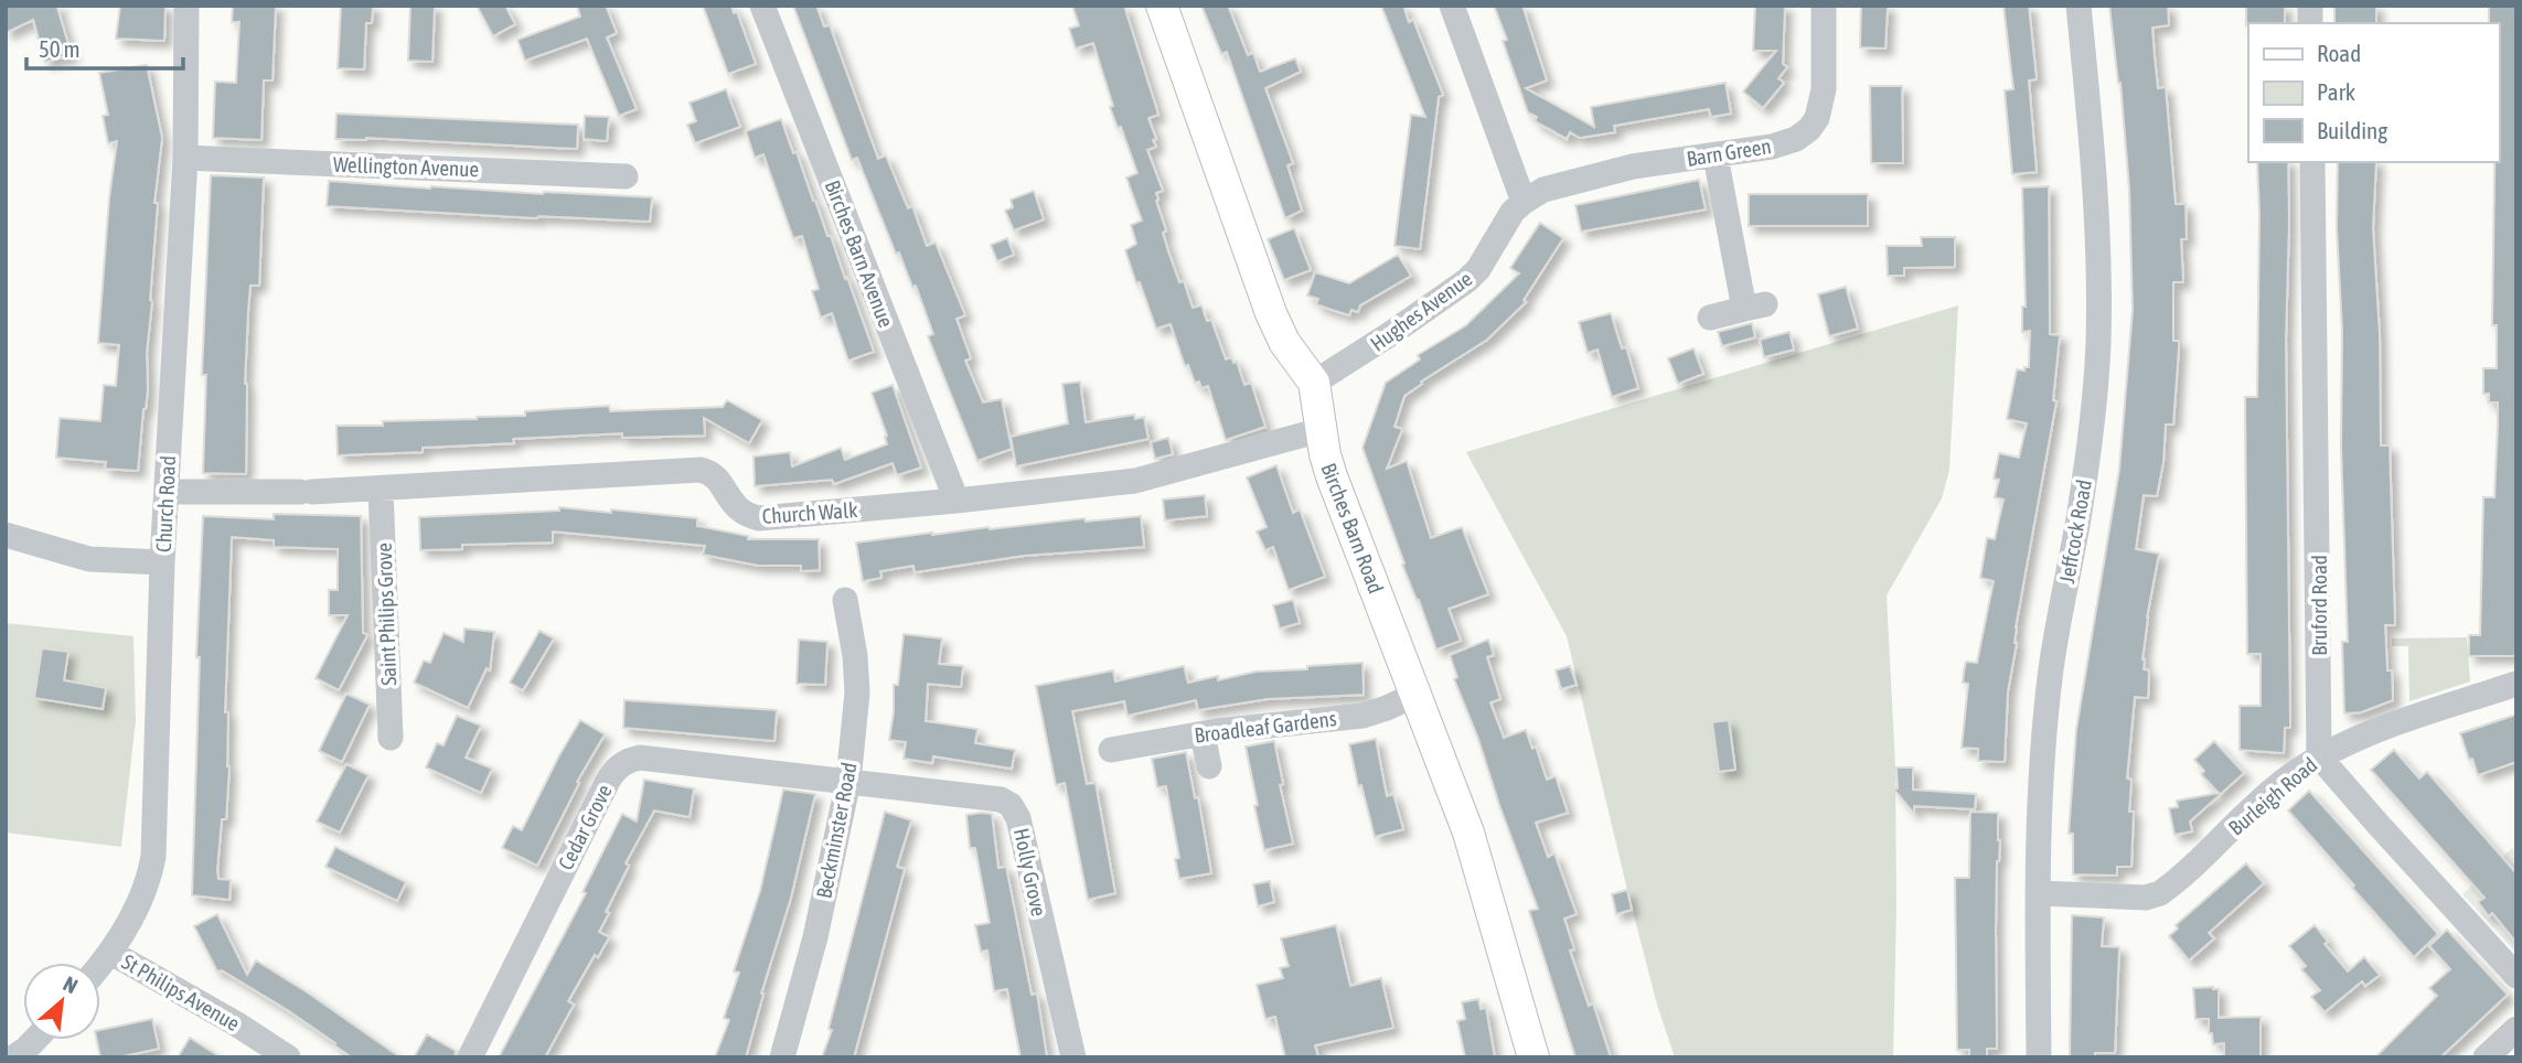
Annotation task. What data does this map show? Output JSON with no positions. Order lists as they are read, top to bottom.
{
  "streets": {
    "main road": ["Birches Barn Road"],
    "street": [
      "Barn Green",
      "Wellington Avenue",
      "Birches Barn Avenue",
      "Hughes Avenue",
      "Church Road",
      "Church Walk",
      "Jeffcock Road",
      "Bruford Road",
      "Saint Philips Grove",
      "Broadleaf Gardens",
      "Burleigh Road",
      "Cedar Grove",
      "Beckminster Road",
      "Holly Grove",
      "St Philips Avenue"
    ]
  },
  "crossings": [
    ["Barn Green", "Hughes Avenue"],
    ["Wellington Avenue", "Church Road"],
    ["Birches Barn Avenue", "Church Walk"],
    ["Hughes Avenue", "Birches Barn Road"],
    ["Church Road", "Church Walk"],
    ["Church Road", "St Philips Avenue"],
    ["Church Walk", "Birches Barn Road"],
    ["Church Walk", "Saint Philips Grove"],
    ["Birches Barn Road", "Broadleaf Gardens"],
    ["Jeffcock Road", "Burleigh Road"],
    ["Bruford Road", "Burleigh Road"],
    ["Cedar Grove", "Beckminster Road"],
    ["Cedar Grove", "Holly Grove"],
    ["Beckminster Road", "Holly Grove"]
  ],
  "legend": ["Road", "Park", "Building"],
  "scale_bar": "50 m",
  "north": "top right"
}
